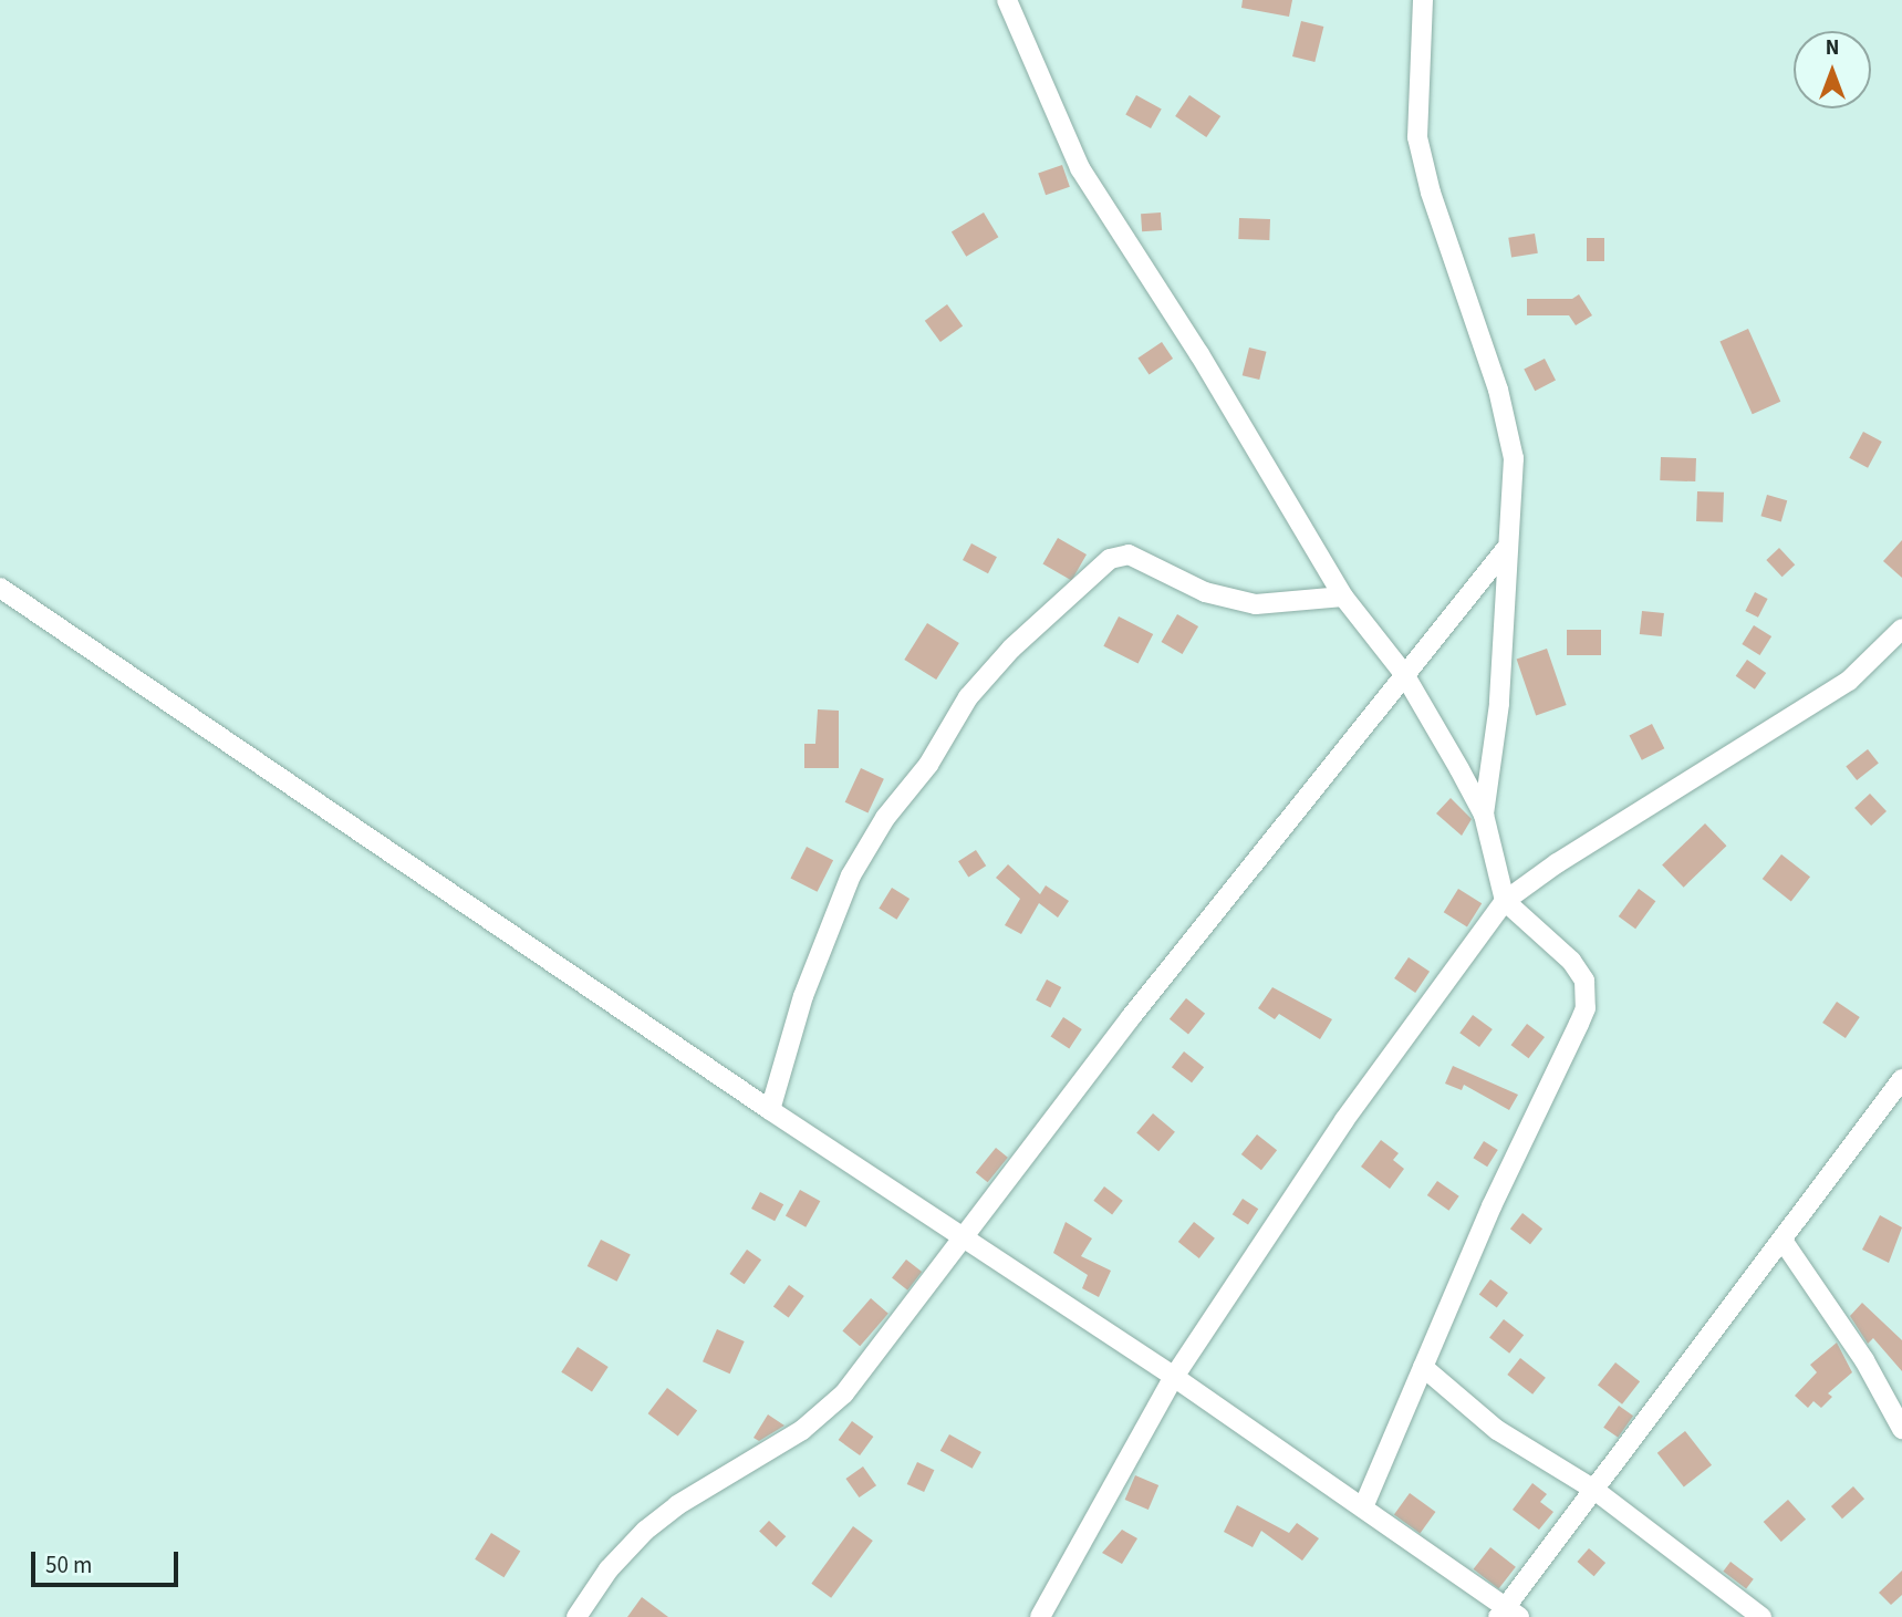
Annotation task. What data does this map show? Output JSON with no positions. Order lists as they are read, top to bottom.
{
  "scale_bar": "50 m",
  "north": "top"
}
